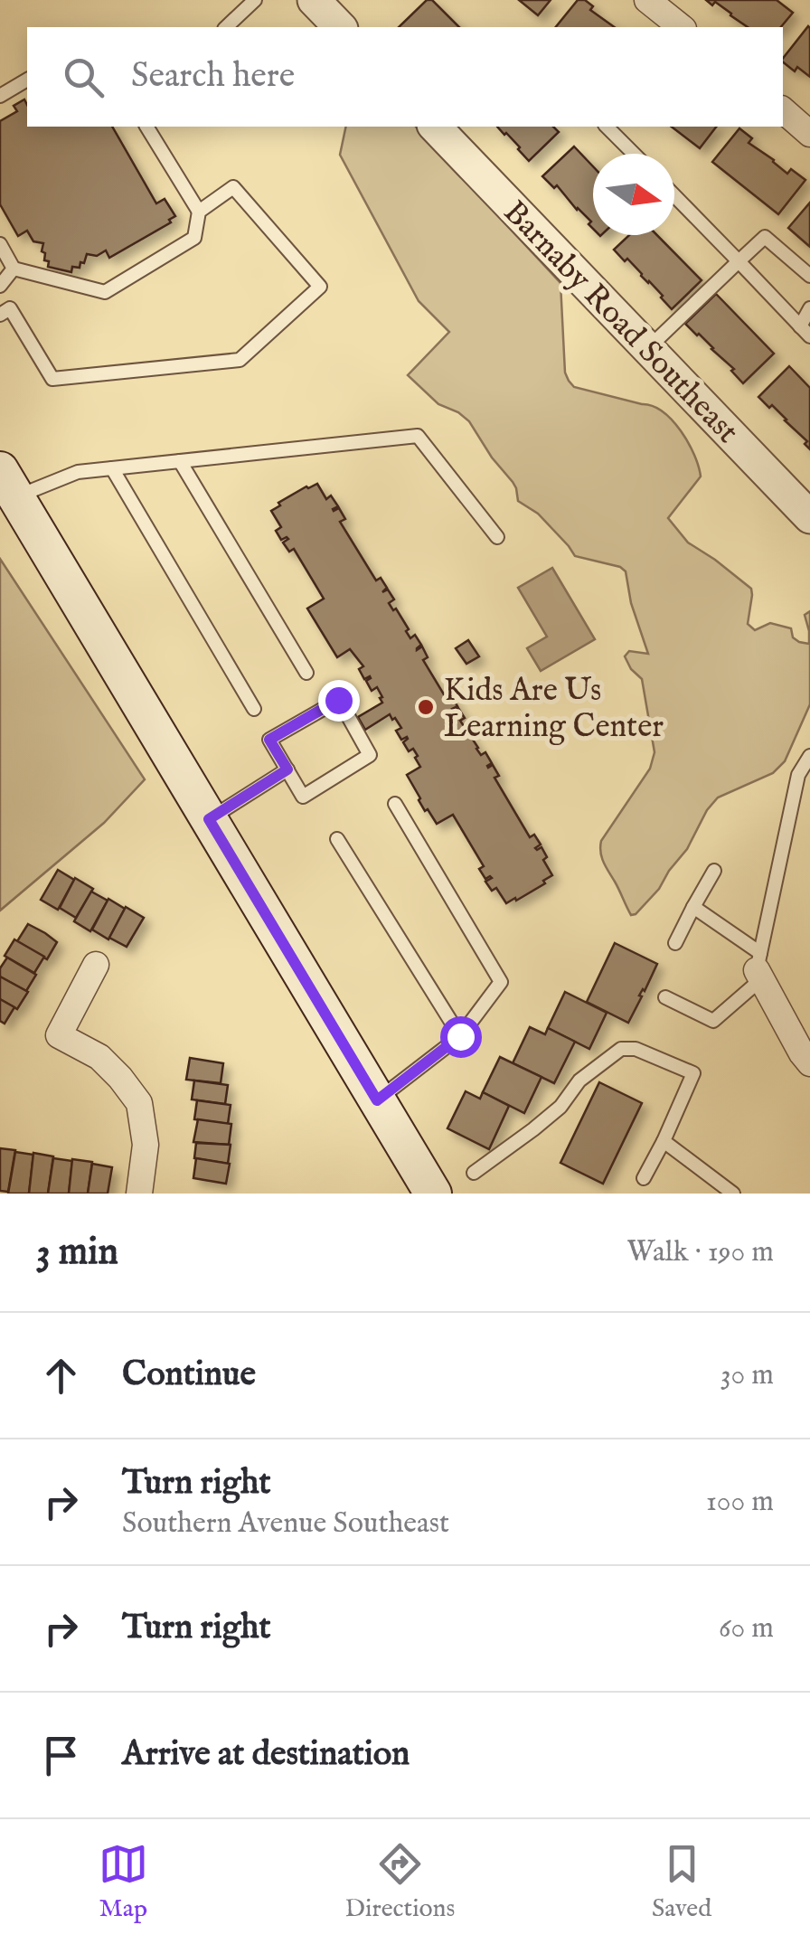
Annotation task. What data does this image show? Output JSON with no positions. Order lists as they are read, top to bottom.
{
  "streets": {
    "street": ["Barnaby Road Southeast"]
  },
  "places": ["Kids Are Us Learning Center"],
  "north": "right",
  "page": {
    "search": "Search here",
    "heading": ["3 min", "Walk · 190 m"],
    "list": [
      ["Continue", "30 m"],
      ["Turn right", "Southern Avenue Southeast", "100 m"],
      ["Turn right", "60 m"],
      "Arrive at destination"
    ],
    "nav": ["Map", "Directions", "Saved"]
  }
}
